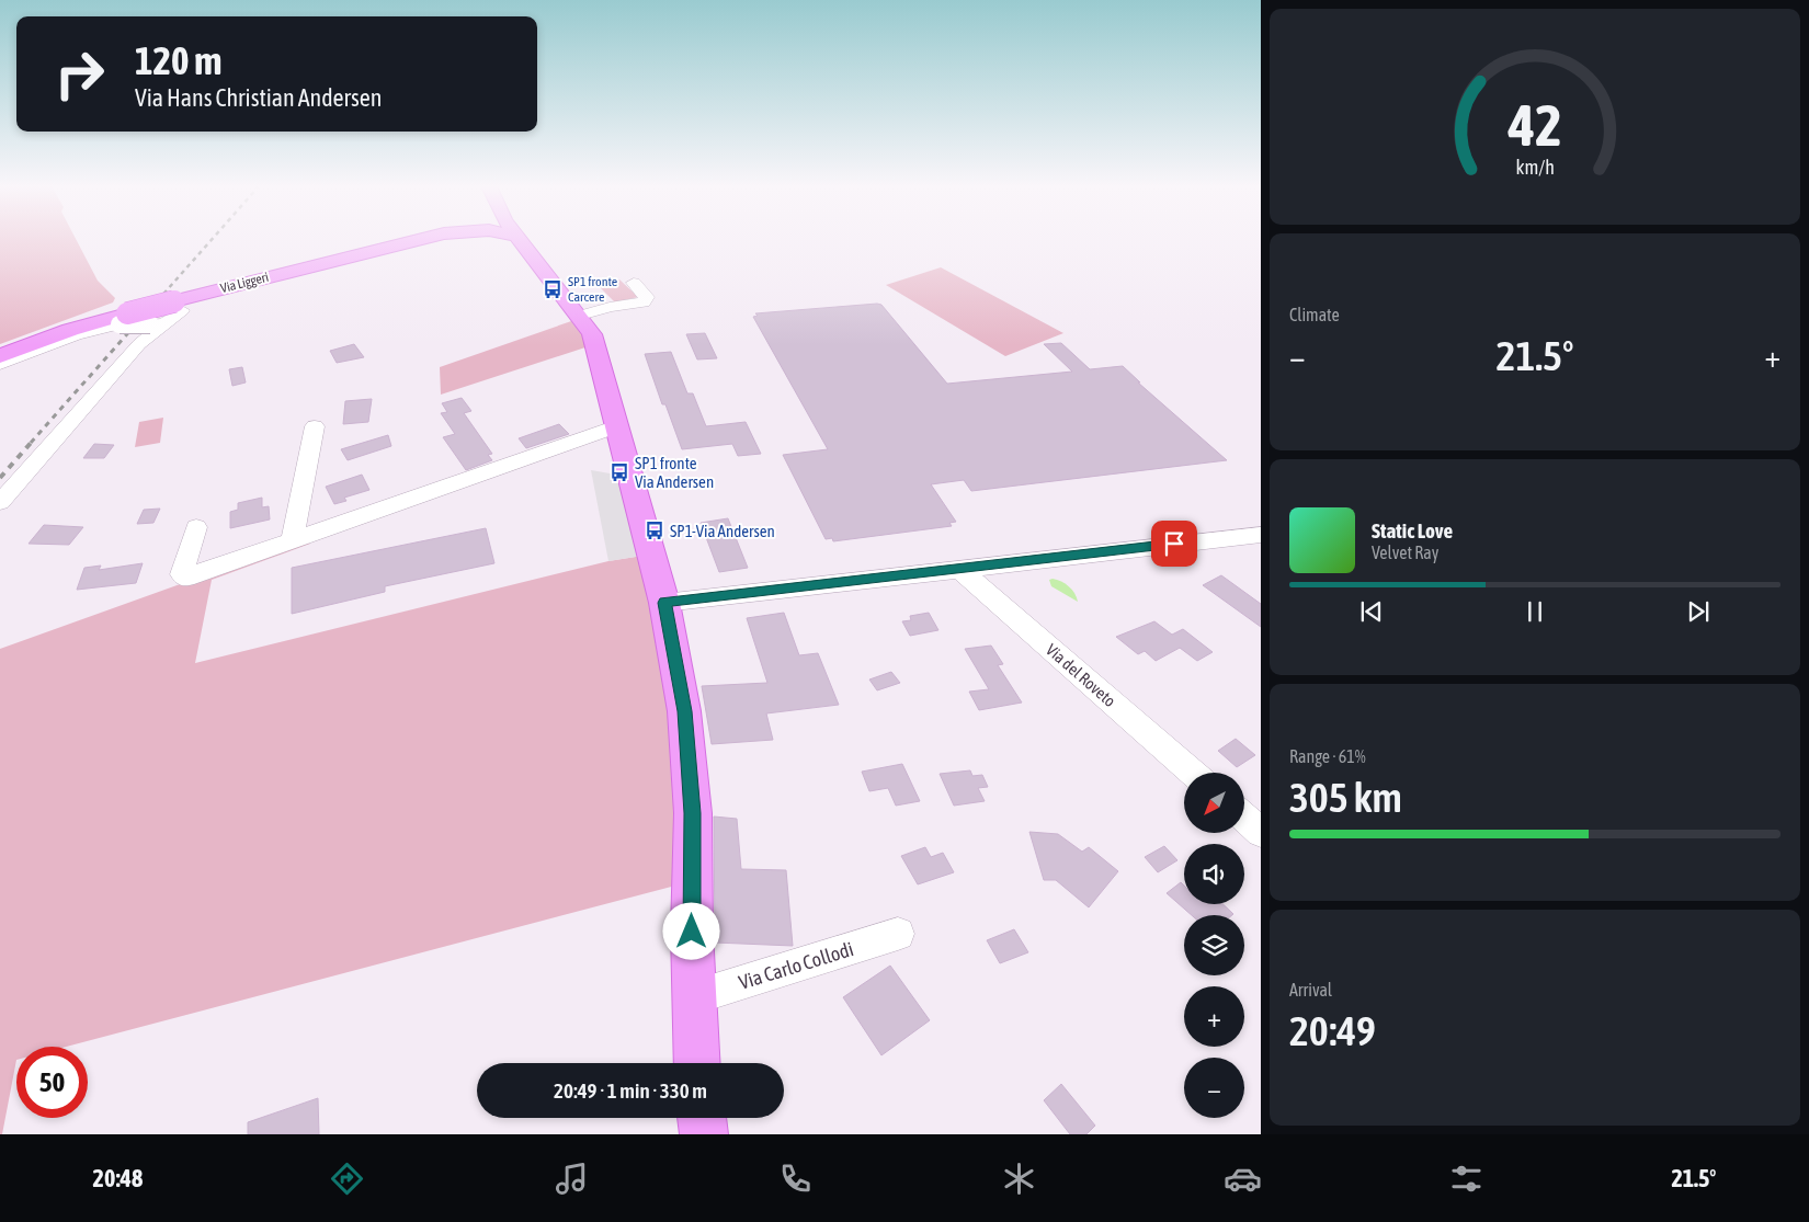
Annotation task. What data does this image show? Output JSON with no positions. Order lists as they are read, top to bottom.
{
  "streets": {
    "main road": ["Via Liggeri"],
    "street": ["Via del Roveto", "Via Carlo Collodi"]
  },
  "places": {
    "bus stop": ["SP1 fronte Carcere", "SP1 fronte Via Andersen", "SP1-Via Andersen"]
  },
  "north": "bottom left",
  "page": {
    "turn": ["120 m", "Via Hans Christian Andersen"],
    "tile": [
      "Climate",
      ["Range · 61%", "305 km"],
      ["Arrival", "20:49"]
    ],
    "heat": ["−", "21.5°", "+"],
    "song": ["Static Love", "Velvet Ray"],
    "map_buttons": ["+", "−"],
    "limit": "50",
    "trip": "20:49 · 1 min · 330 m",
    "tabs": ["20:48", "21.5°"],
    "gauge": ["42", "km/h"]
  }
}
